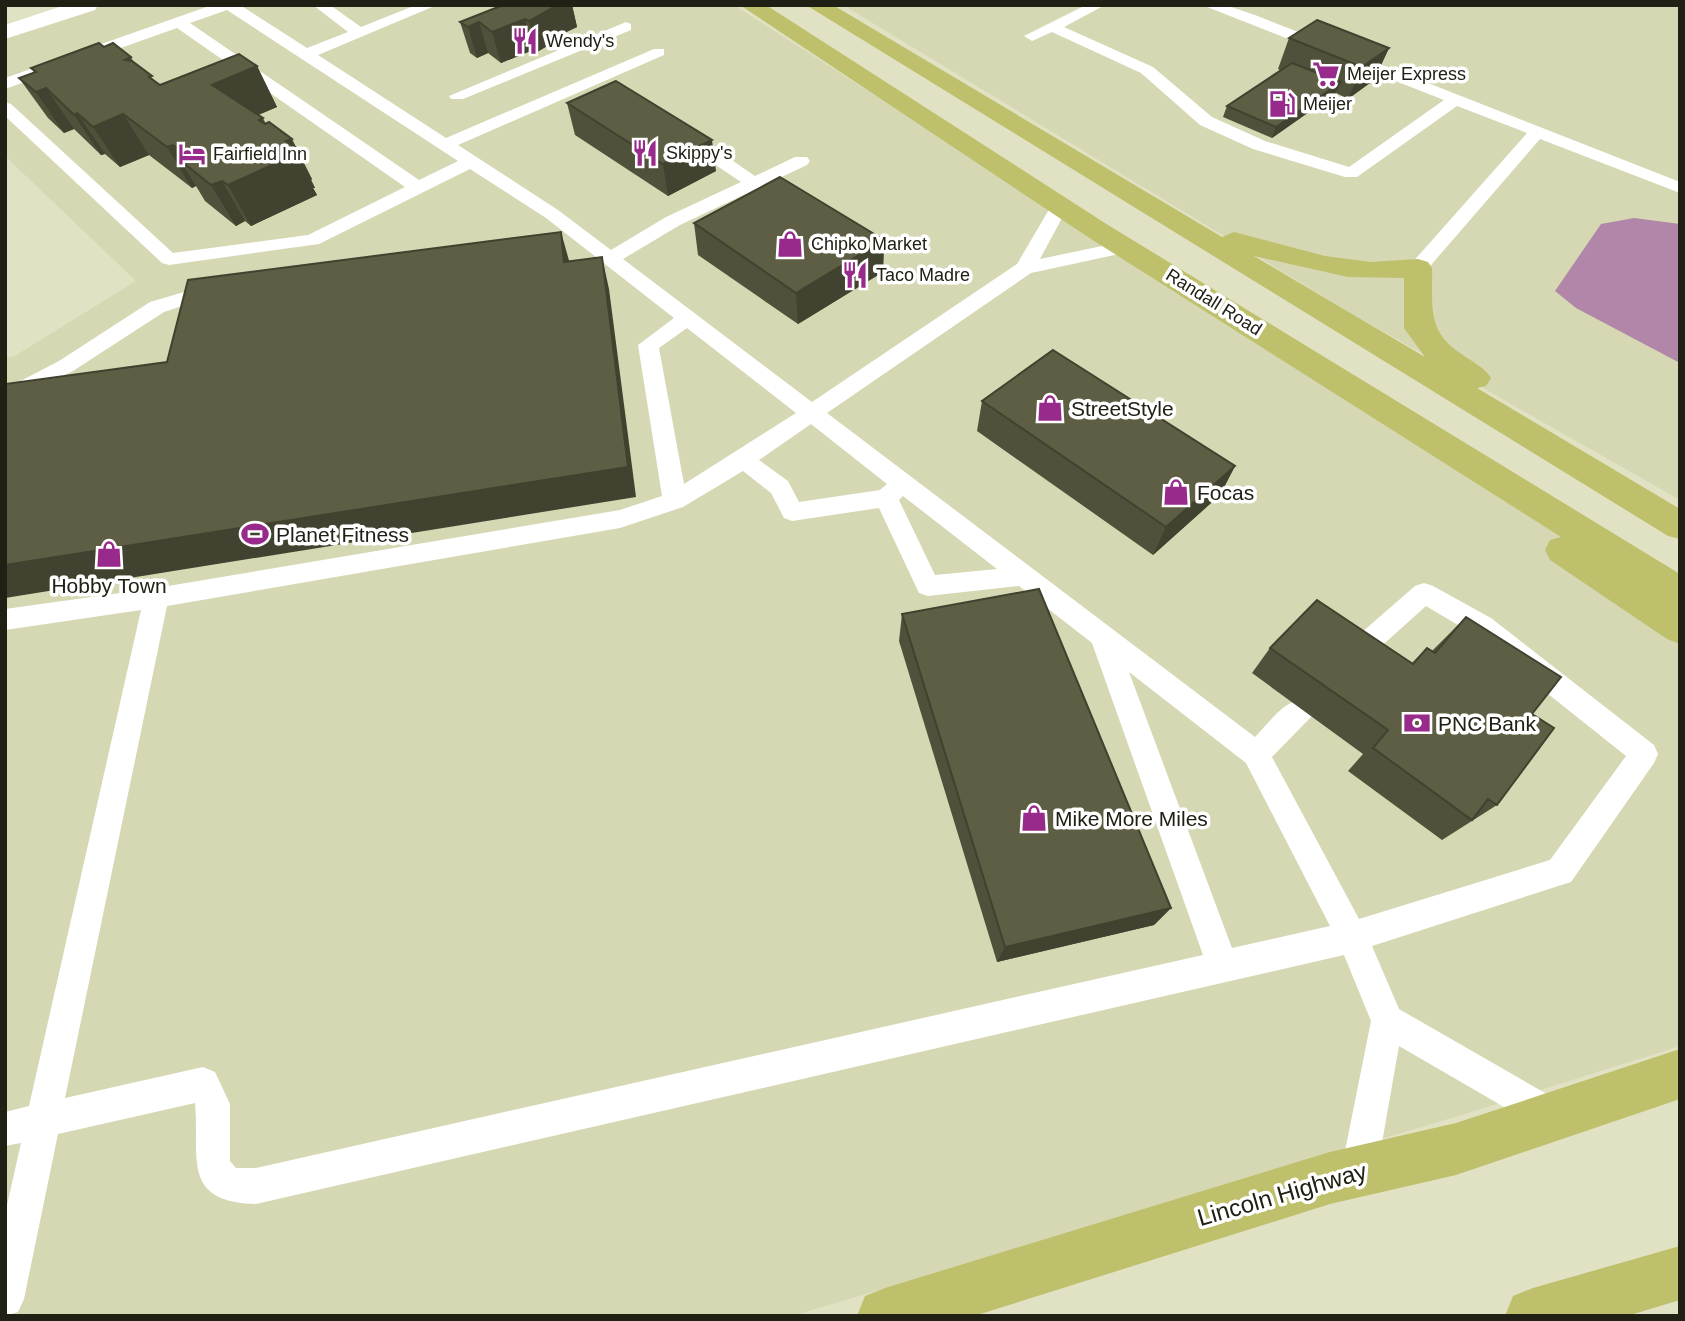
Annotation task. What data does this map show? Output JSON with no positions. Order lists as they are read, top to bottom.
{
  "streets": {
    "main road": ["Randall Road", "Lincoln Highway"]
  },
  "places": {
    "restaurant": ["Wendy's", "Skippy's", "Taco Madre"],
    "supermarket": ["Meijer Express"],
    "fuel station": ["Meijer"],
    "hotel": ["Fairfield Inn"],
    "shop": [
      "Chipko Market",
      "StreetStyle",
      "Focas",
      "Hobby Town",
      "Mike More Miles"
    ],
    "sports": ["Planet Fitness"],
    "bank": ["PNC Bank"]
  }
}
